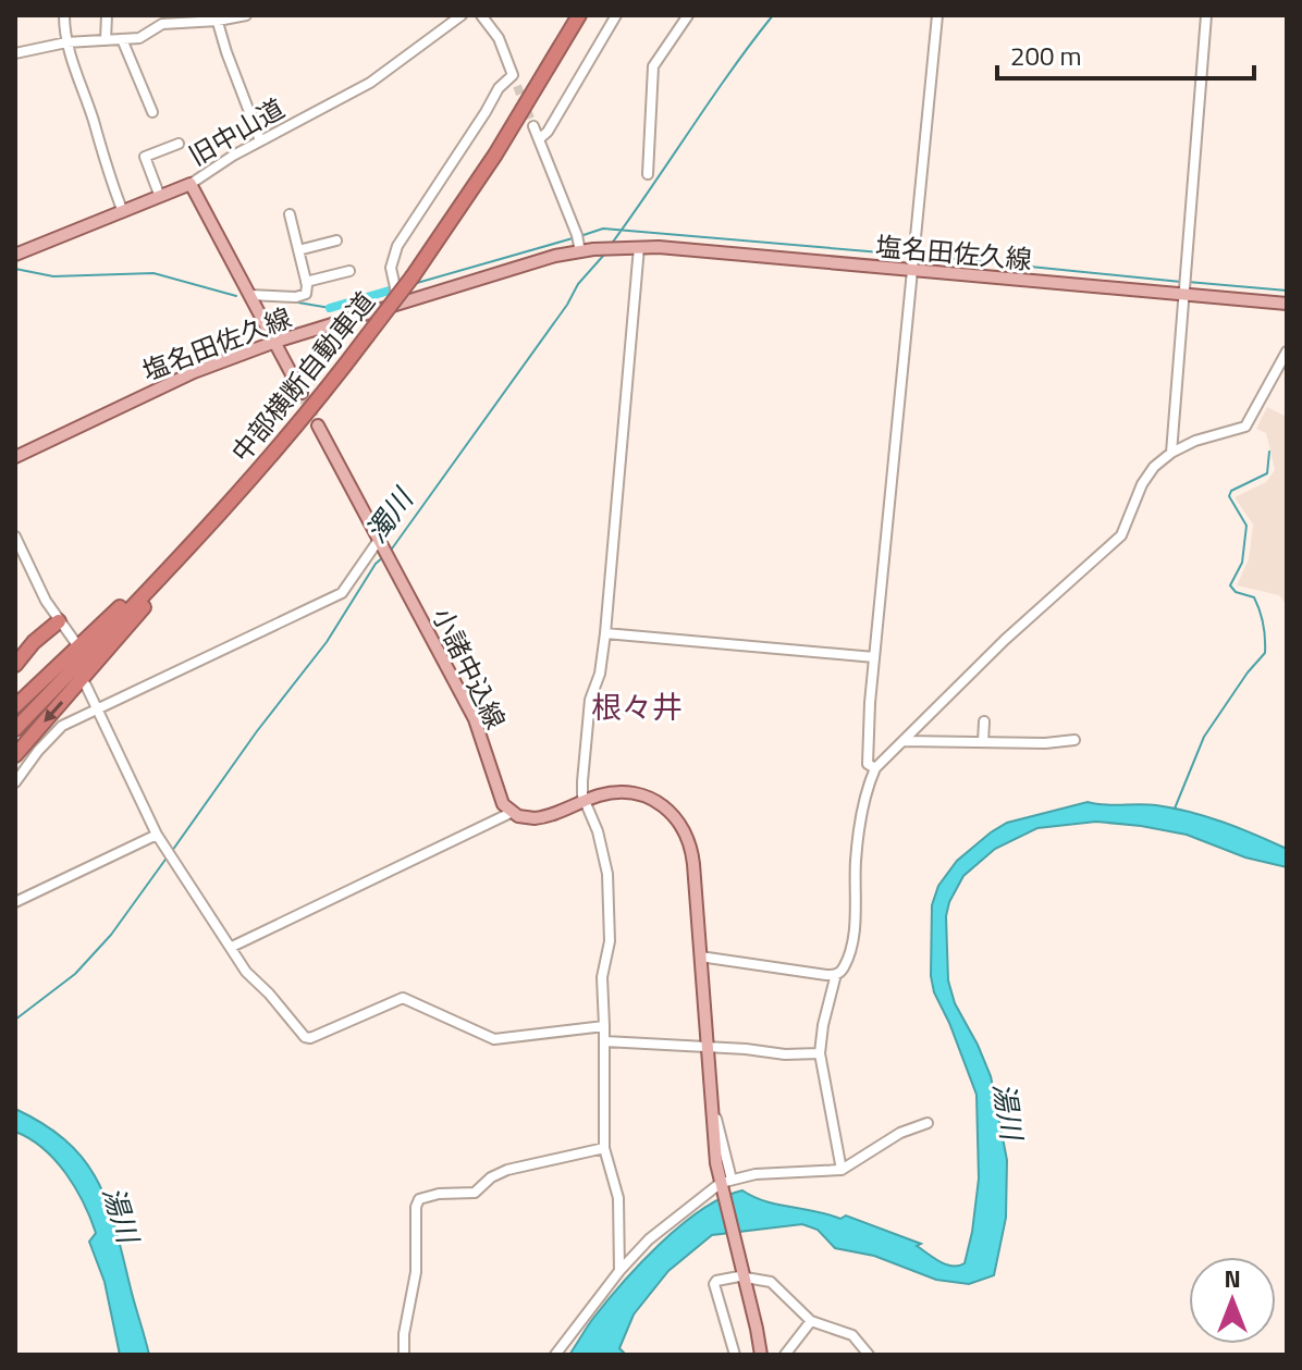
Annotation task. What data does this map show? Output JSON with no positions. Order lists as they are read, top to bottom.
{
  "streets": {
    "highway": ["中部横断自動車道"],
    "main road": ["旧中山道", "塩名田佐久線", "小諸中込線"]
  },
  "districts": ["根々井"],
  "water": ["濁川", "湯川"],
  "scale_bar": "200 m",
  "north": "top"
}
